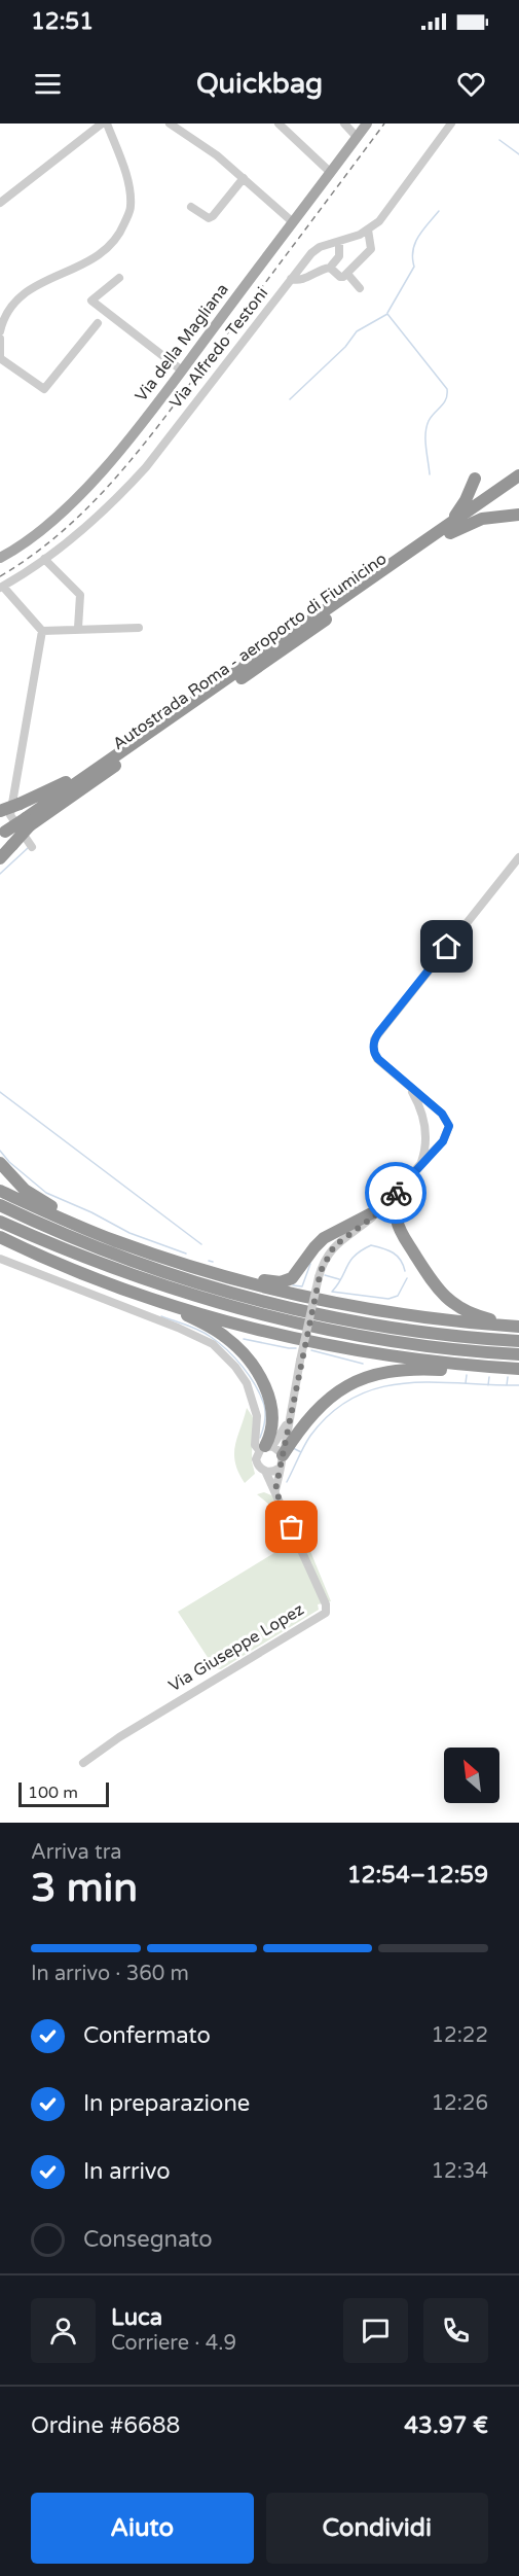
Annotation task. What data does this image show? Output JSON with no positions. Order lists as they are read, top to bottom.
{
  "streets": {
    "highway": ["Autostrada Roma - aeroporto di Fiumicino"],
    "main road": ["Via della Magliana"],
    "street": ["Via Alfredo Testoni", "Via Giuseppe Lopez"]
  },
  "scale_bar": "100 m",
  "north": "top left",
  "page": {
    "status": "12:51",
    "header": "Quickbag",
    "scale": "100 m",
    "heading": ["3 min", "Arriva tra", "12:54–12:59"],
    "panel": [
      "Luca",
      "Corriere · 4.9",
      "Ordine #6688",
      "43.97 €"
    ],
    "bar": "In arrivo · 360 m",
    "list": [
      ["Confermato", "12:22"],
      ["In preparazione", "12:26"],
      ["In arrivo", "12:34"],
      "Consegnato"
    ],
    "buttons": ["Aiuto", "Condividi"]
  }
}
